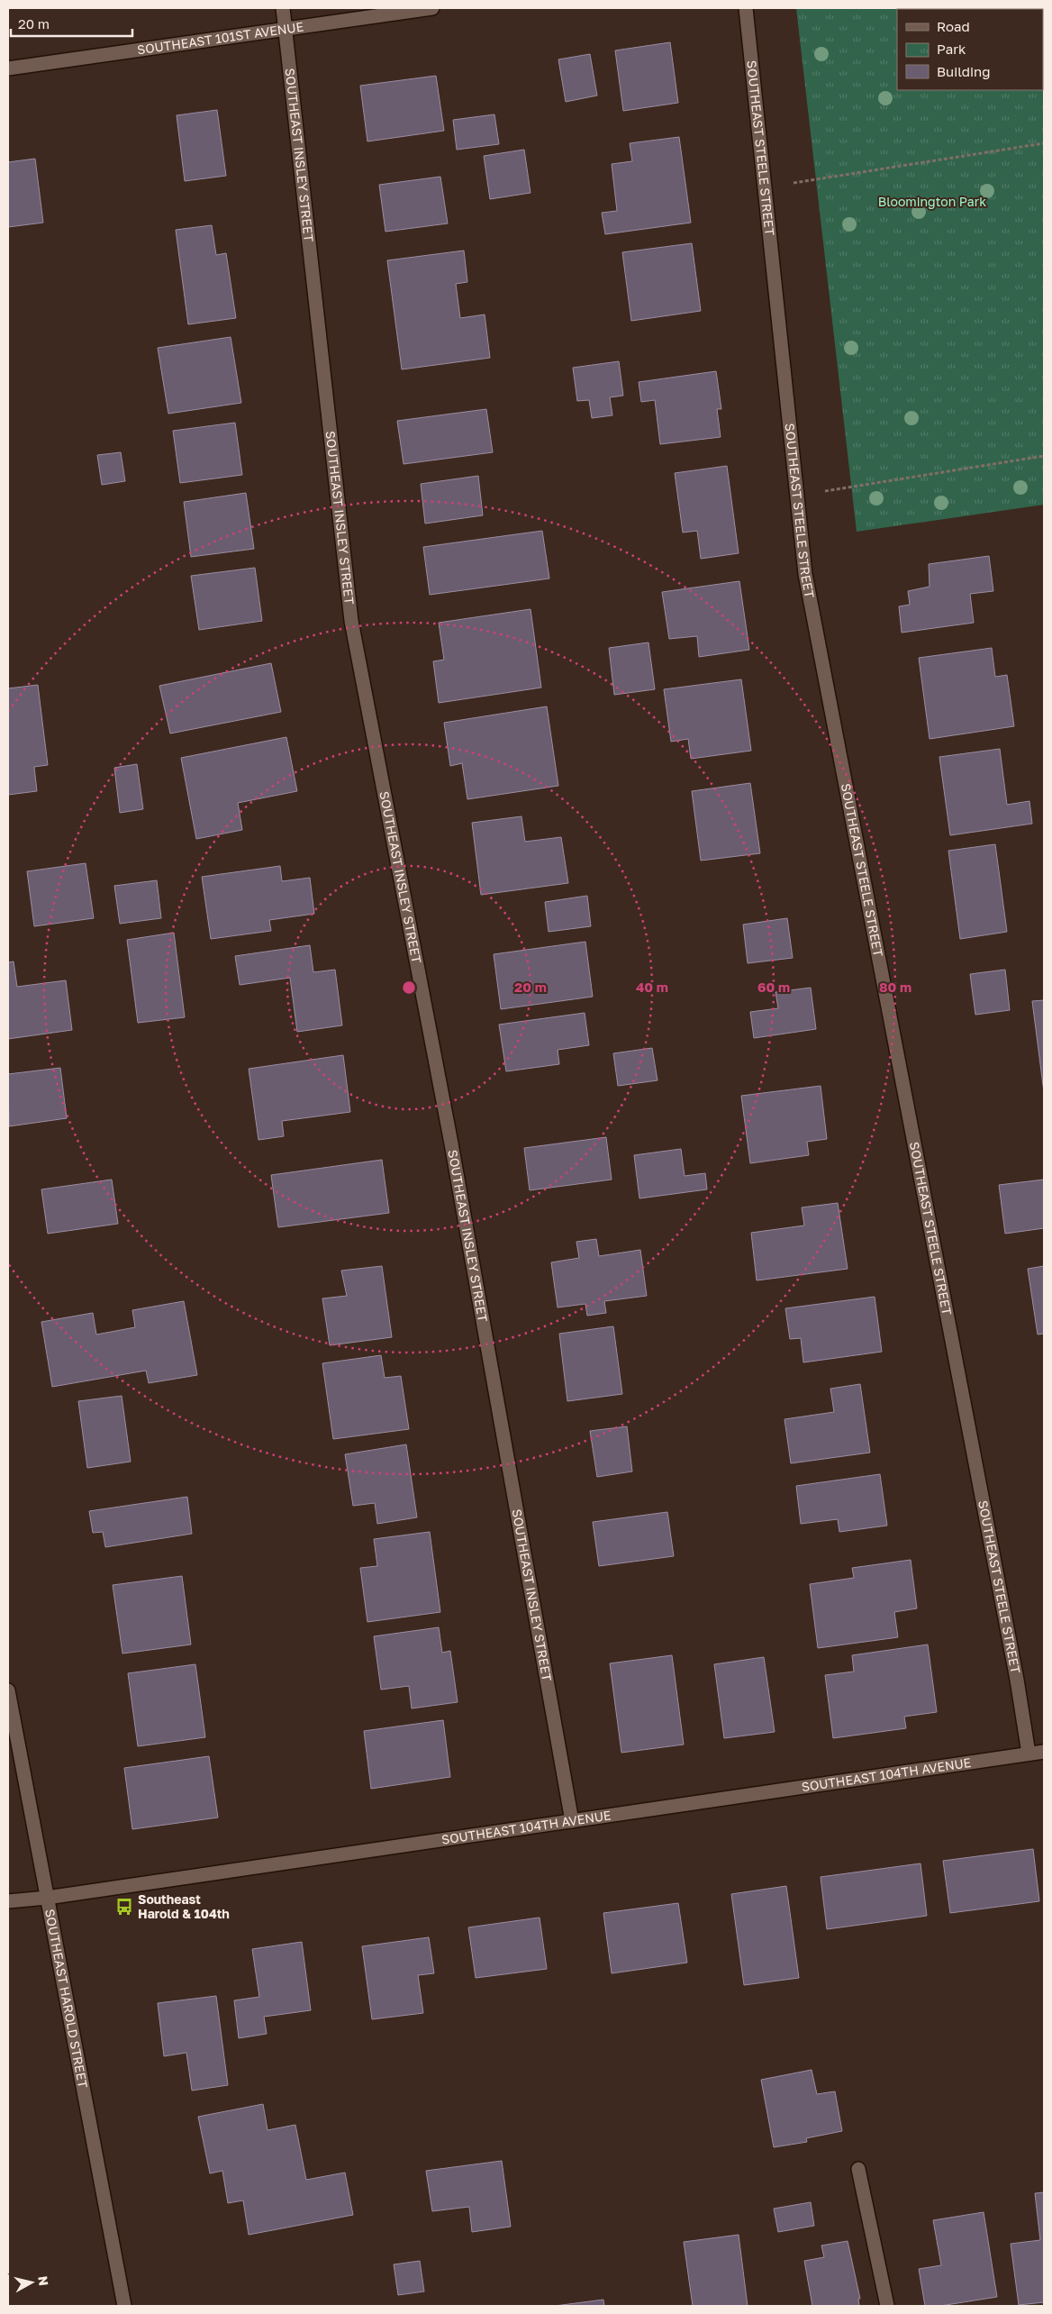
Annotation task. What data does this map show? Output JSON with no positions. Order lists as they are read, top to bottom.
{
  "streets": {
    "street": [
      "SOUTHEAST 101ST AVENUE",
      "SOUTHEAST STEELE STREET",
      "SOUTHEAST INSLEY STREET",
      "SOUTHEAST 104TH AVENUE",
      "SOUTHEAST HAROLD STREET"
    ]
  },
  "crossings": [
    ["SOUTHEAST 101ST AVENUE", "SOUTHEAST INSLEY STREET"],
    ["SOUTHEAST STEELE STREET", "SOUTHEAST 104TH AVENUE"],
    ["SOUTHEAST INSLEY STREET", "SOUTHEAST 104TH AVENUE"],
    ["SOUTHEAST 104TH AVENUE", "SOUTHEAST HAROLD STREET"]
  ],
  "parks": ["Bloomington Park"],
  "places": {
    "bus stop": ["Southeast Harold & 104th"]
  },
  "legend": ["Road", "Park", "Building"],
  "scale_bar": "20 m",
  "north": "right",
  "rings": [
    "20 m",
    "40 m",
    "60 m",
    "80 m"
  ]
}
